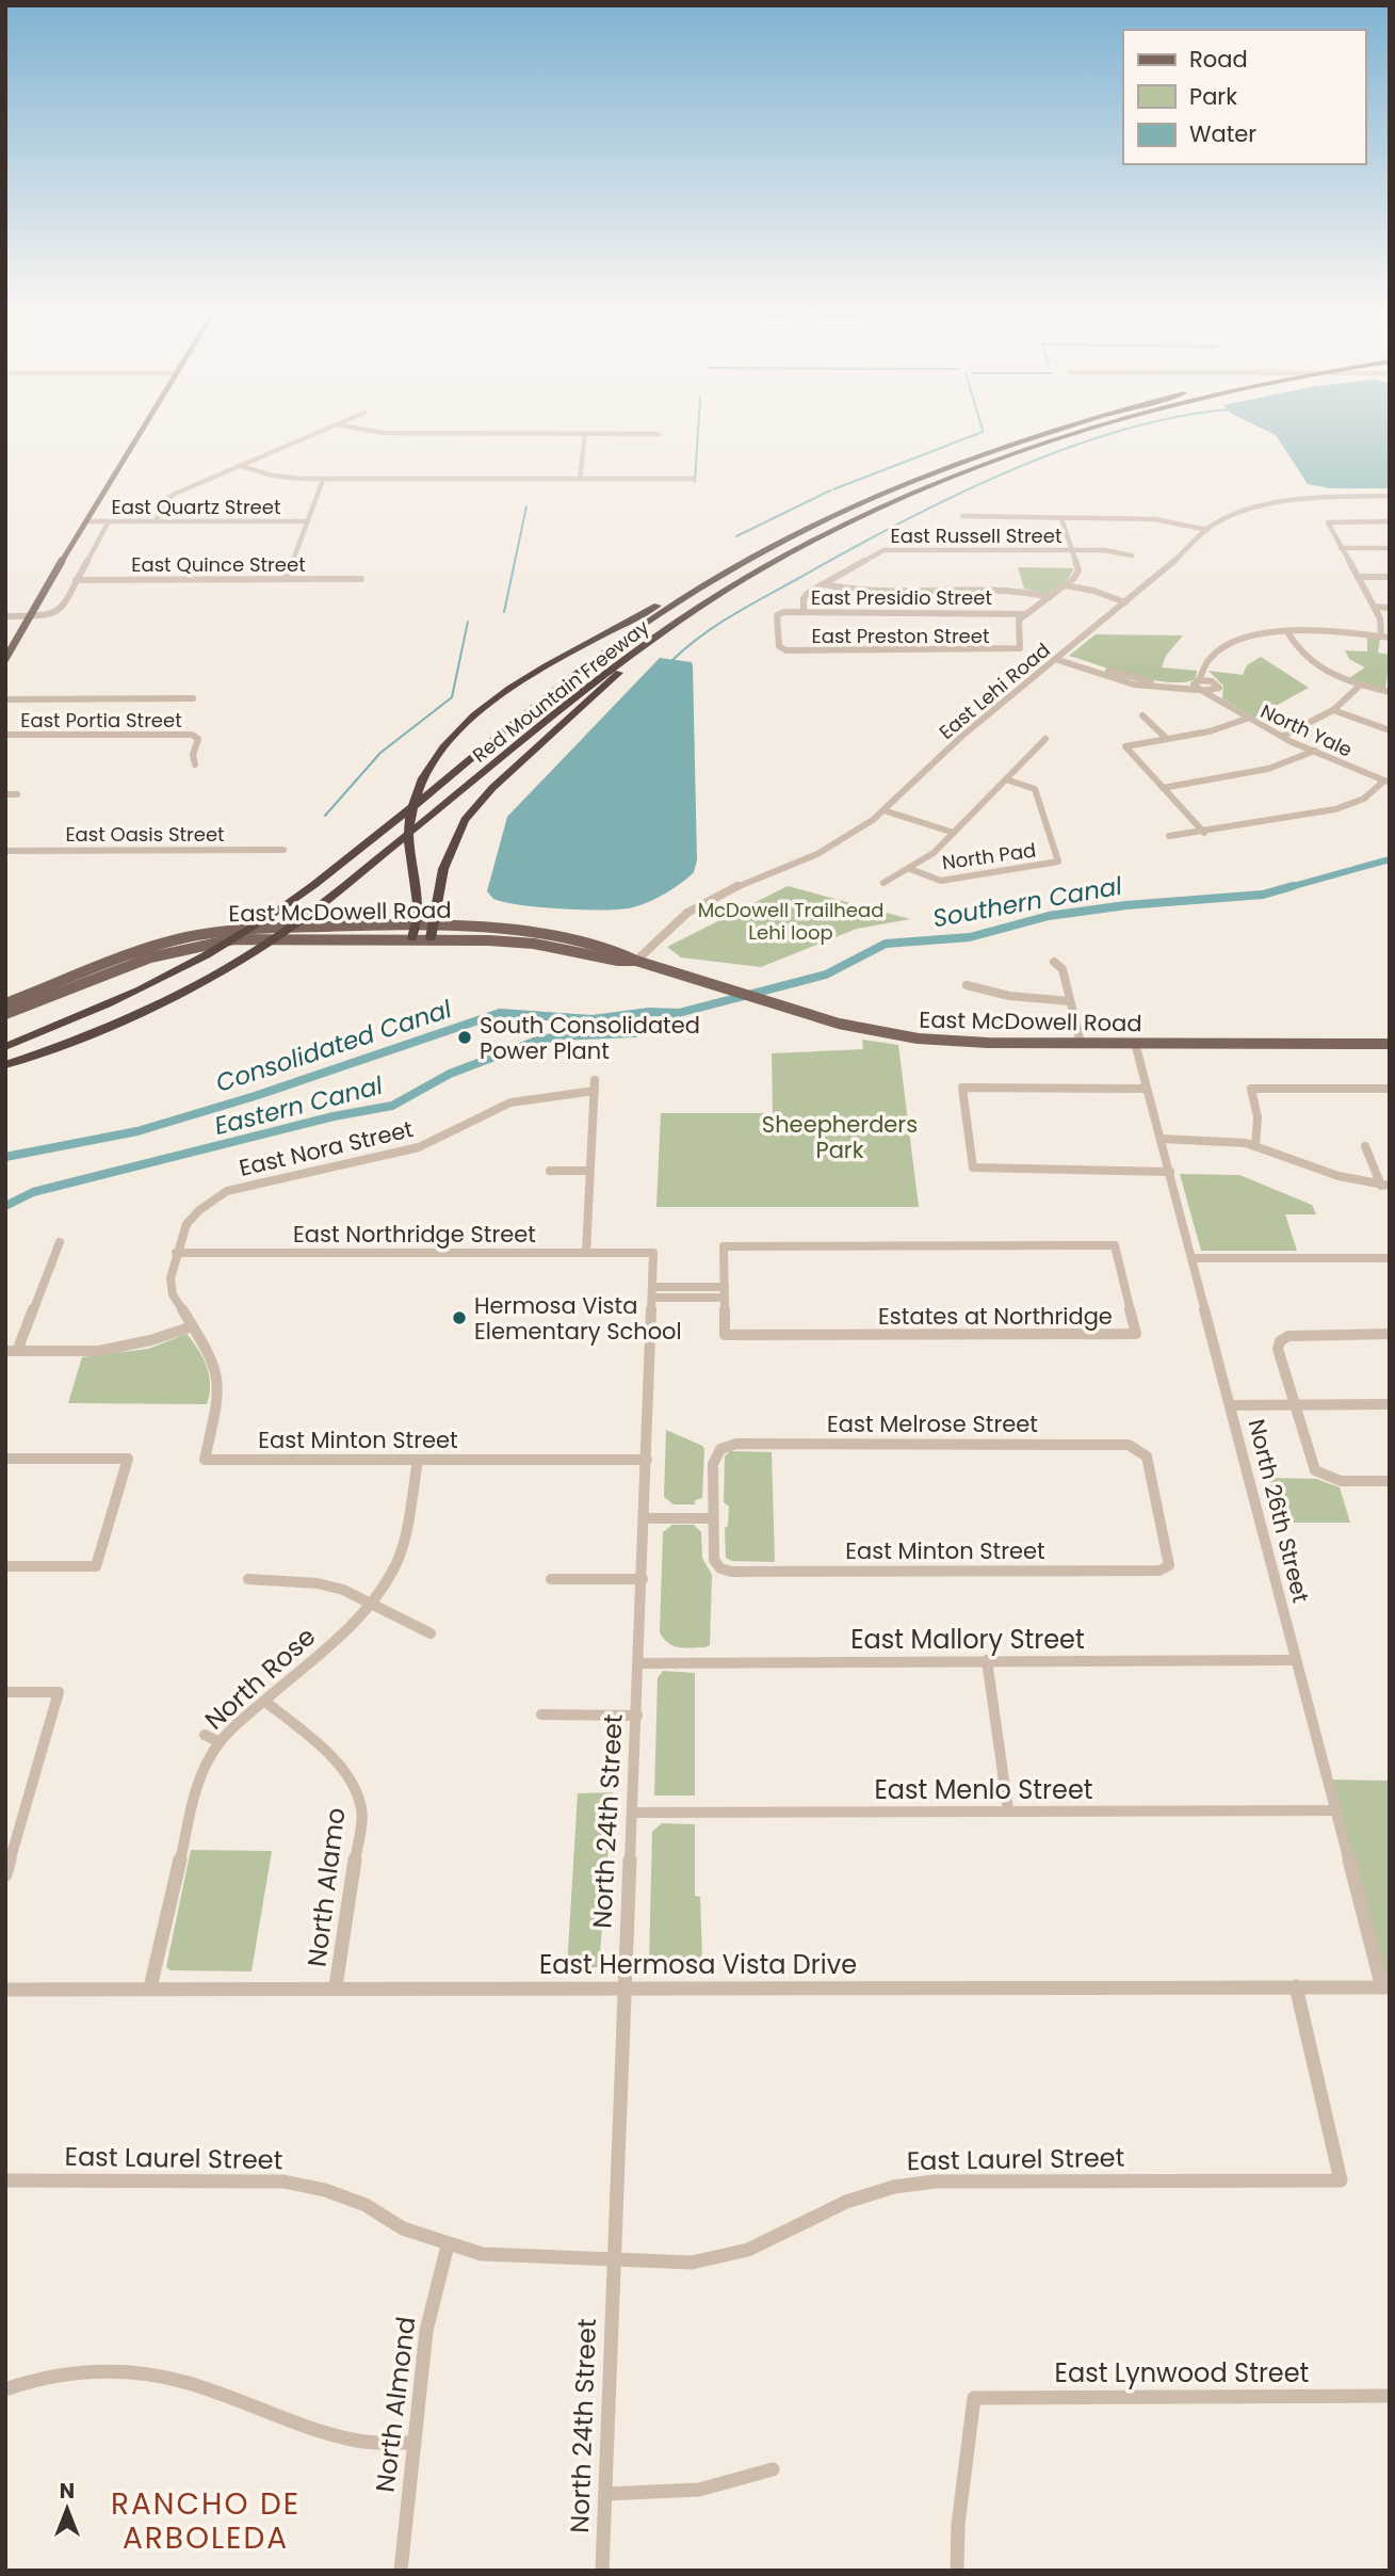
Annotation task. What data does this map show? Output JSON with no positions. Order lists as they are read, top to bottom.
{
  "streets": {
    "highway": ["Red Mountain Freeway"],
    "main road": ["East McDowell Road"],
    "street": [
      "East Quartz Street",
      "East Russell Street",
      "East Quince Street",
      "East Presidio Street",
      "East Preston Street",
      "East Lehi Road",
      "East Portia Street",
      "North Yale",
      "East Oasis Street",
      "North Pad",
      "East Nora Street",
      "East Northridge Street",
      "Estates at Northridge",
      "East Melrose Street",
      "East Minton Street",
      "North 26th Street",
      "East Mallory Street",
      "North Rose",
      "East Menlo Street",
      "North 24th Street",
      "North Alamo",
      "East Hermosa Vista Drive",
      "East Laurel Street",
      "East Lynwood Street",
      "North Almond"
    ]
  },
  "crossings": [
    ["East Presidio Street", "East Preston Street"],
    ["East Lehi Road", "East McDowell Road"],
    ["East McDowell Road", "North 26th Street"],
    ["East Nora Street", "East Northridge Street"],
    ["East Nora Street", "East Minton Street"],
    ["East Northridge Street", "North 24th Street"],
    ["East Melrose Street", "East Minton Street"],
    ["East Minton Street", "North Rose"],
    ["East Minton Street", "North 24th Street"],
    ["North 26th Street", "East Mallory Street"],
    ["North 26th Street", "East Menlo Street"],
    ["North 26th Street", "East Hermosa Vista Drive"],
    ["East Mallory Street", "North 24th Street"],
    ["North Rose", "North Alamo"],
    ["North Rose", "East Hermosa Vista Drive"],
    ["East Menlo Street", "North 24th Street"],
    ["North 24th Street", "East Hermosa Vista Drive"],
    ["North 24th Street", "East Laurel Street"],
    ["North Alamo", "East Hermosa Vista Drive"],
    ["East Hermosa Vista Drive", "East Laurel Street"],
    ["East Laurel Street", "North Almond"]
  ],
  "districts": ["RANCHO DE ARBOLEDA"],
  "water": ["Southern Canal", "Consolidated Canal", "Eastern Canal"],
  "parks": ["McDowell Trailhead Lehi loop", "Sheepherders Park"],
  "places": ["South Consolidated Power Plant", "Hermosa Vista Elementary School"],
  "legend": ["Road", "Park", "Water"],
  "north": "top"
}
